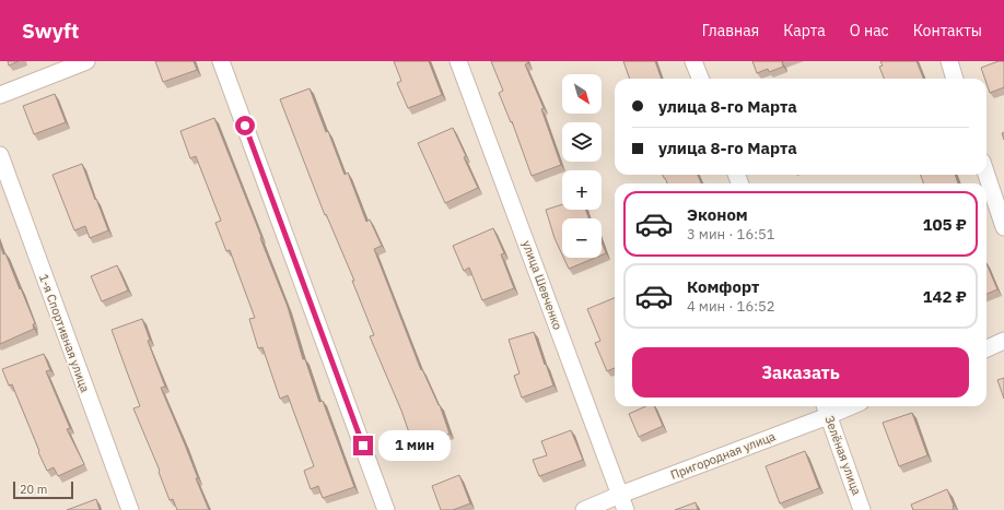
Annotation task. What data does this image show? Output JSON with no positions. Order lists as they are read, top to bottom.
{
  "streets": {
    "street": [
      "улица Шевченко",
      "1-я Спортивная улица",
      "Пригородная улица",
      "Зелёная улица"
    ]
  },
  "crossings": [
    ["улица Шевченко", "Пригородная улица"],
    ["Пригородная улица", "Зелёная улица"]
  ],
  "scale_bar": "20 m",
  "north": "bottom right",
  "page": {
    "header": "Swyft",
    "nav": [
      "Главная",
      "Карта",
      "О нас",
      "Контакты"
    ],
    "map_buttons": ["+", "−"],
    "banner": ["улица 8-го Марта", "улица 8-го Марта"],
    "list": [
      {
        "name": "Эконом",
        "note": "3 мин · 16:51",
        "value": "105 ₽"
      },
      {
        "name": "Комфорт",
        "note": "4 мин · 16:52",
        "value": "142 ₽"
      }
    ],
    "buttons": "Заказать",
    "bubble": "1 мин",
    "scale": "20 m"
  }
}
